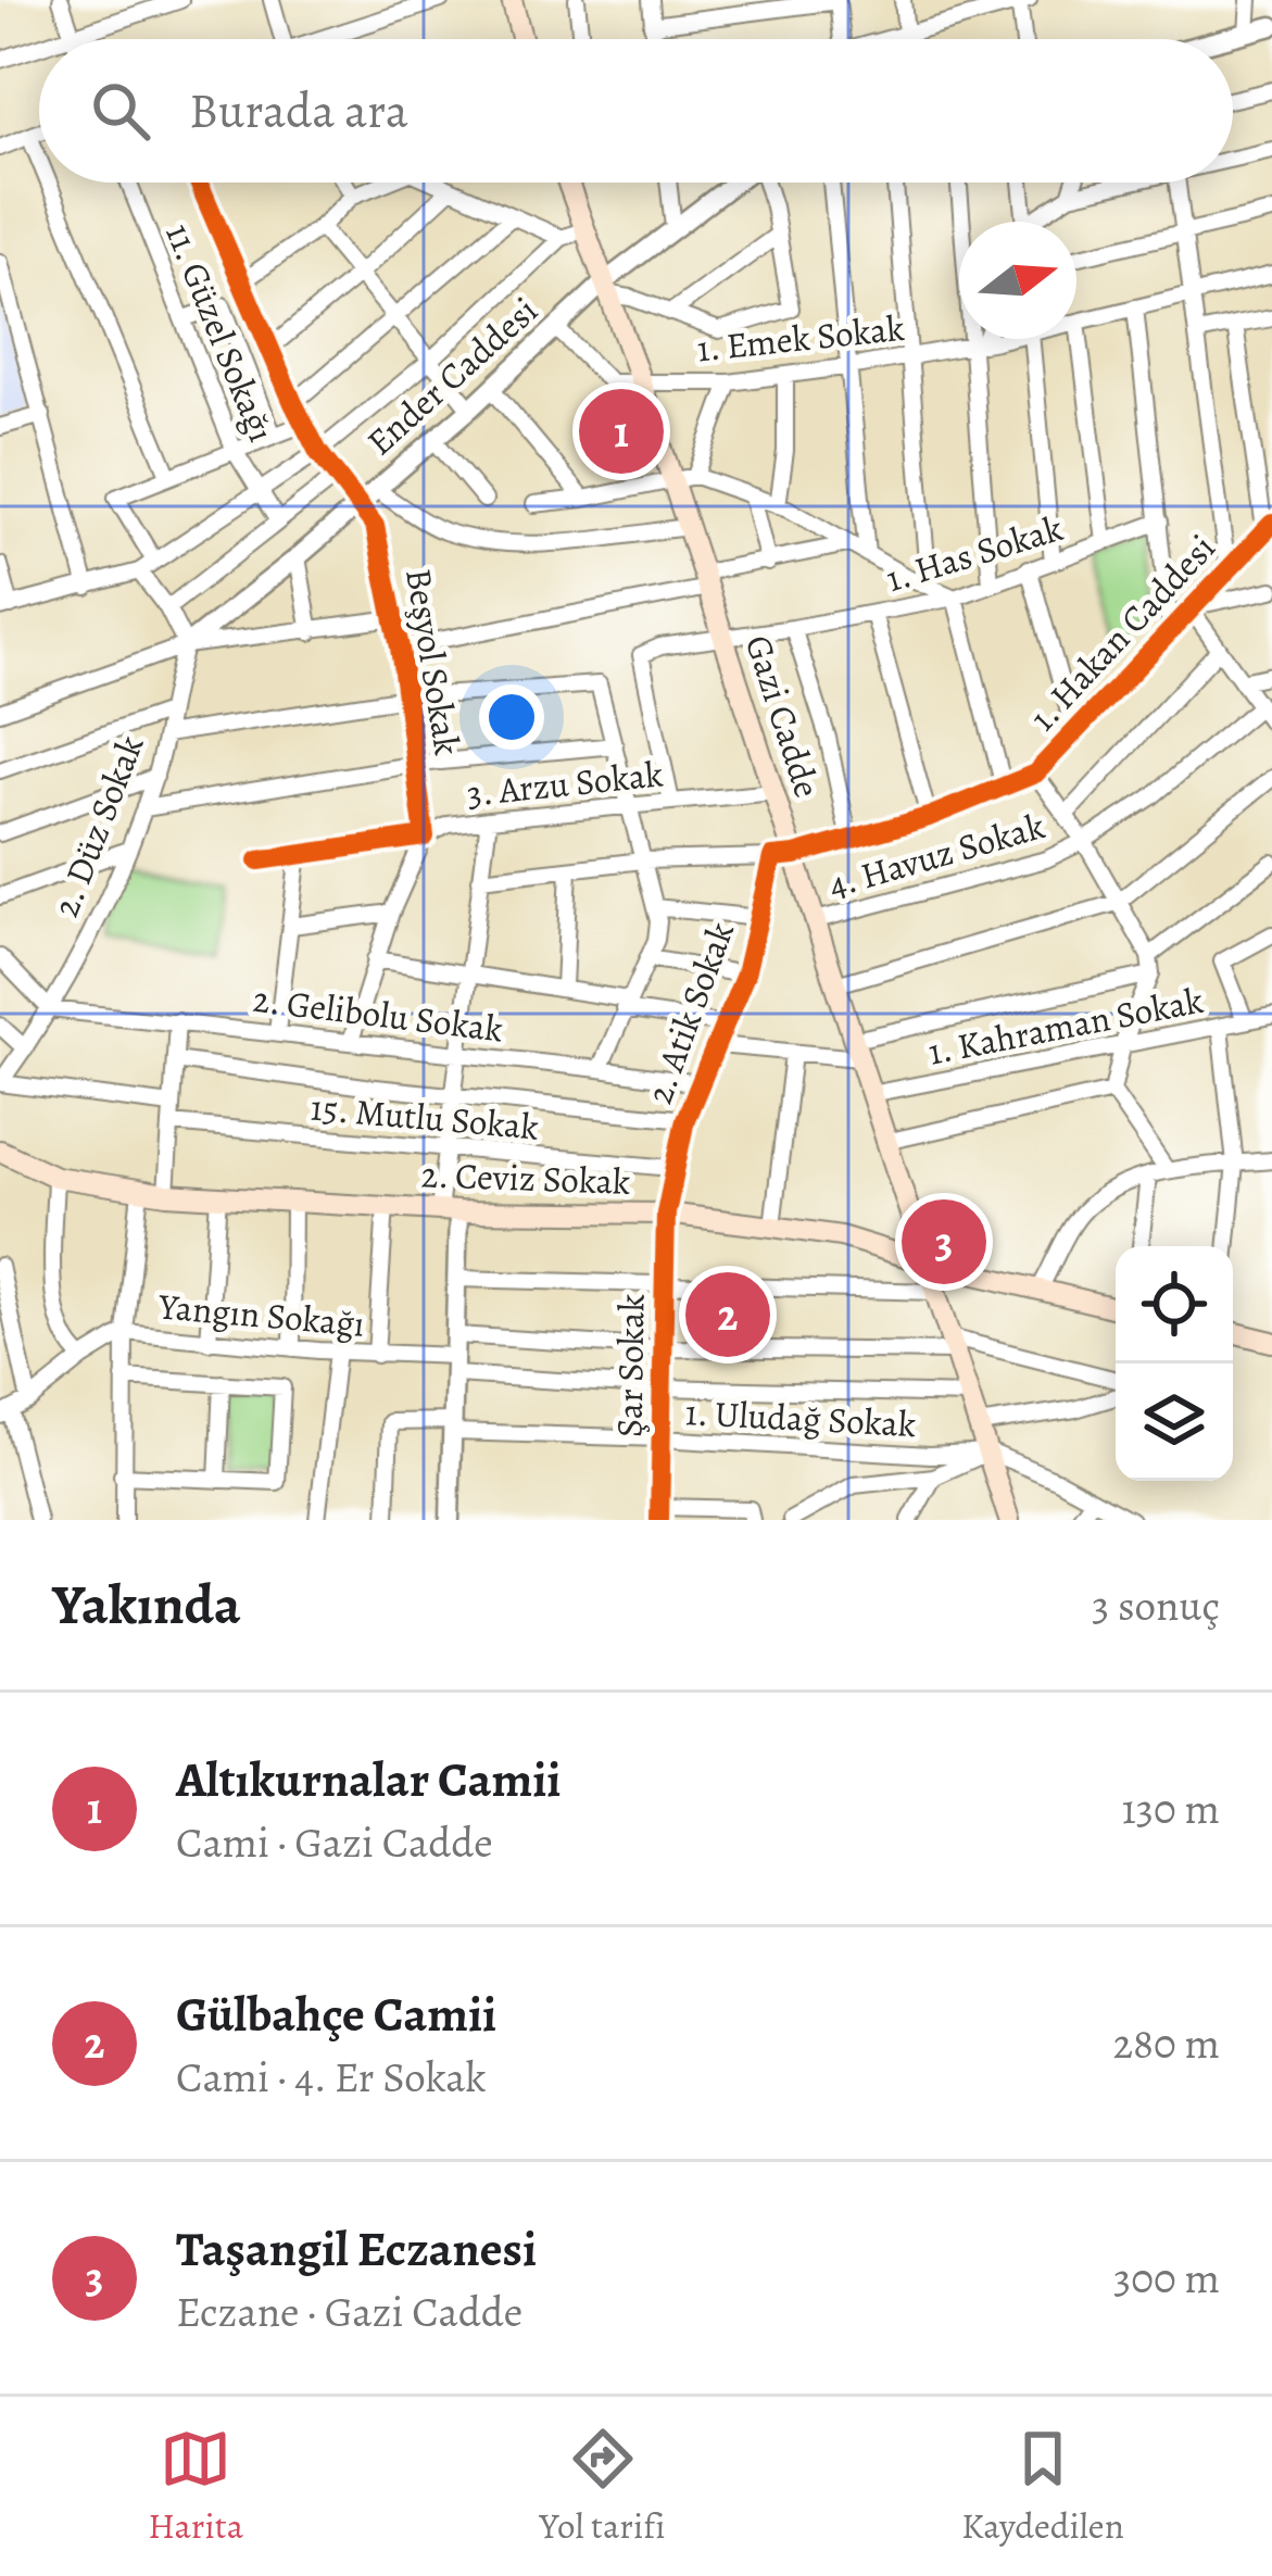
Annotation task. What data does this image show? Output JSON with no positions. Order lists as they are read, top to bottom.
{
  "streets": {
    "main road": ["Gazi Cadde", "2. Ceviz Sokak"],
    "street": [
      "11. Güzel Sokağı",
      "1. Emek Sokak",
      "Ender Caddesi",
      "1. Has Sokak",
      "1. Hakan Caddesi",
      "Beşyol Sokak",
      "3. Arzu Sokak",
      "2. Düz Sokak",
      "4. Havuz Sokak",
      "2. Atik Sokak",
      "2. Gelibolu Sokak",
      "1. Kahraman Sokak",
      "15. Mutlu Sokak",
      "Yangın Sokağı",
      "Şar Sokak",
      "1. Uludağ Sokak"
    ]
  },
  "crossings": [
    ["1. Emek Sokak", "Ender Caddesi"],
    ["1. Emek Sokak", "Gazi Cadde"],
    ["Ender Caddesi", "Beşyol Sokak"],
    ["Ender Caddesi", "Gazi Cadde"],
    ["Ender Caddesi", "2. Düz Sokak"],
    ["1. Has Sokak", "Gazi Cadde"],
    ["1. Has Sokak", "3. Arzu Sokak"],
    ["1. Hakan Caddesi", "Gazi Cadde"],
    ["Beşyol Sokak", "3. Arzu Sokak"],
    ["Gazi Cadde", "3. Arzu Sokak"],
    ["Gazi Cadde", "4. Havuz Sokak"],
    ["Gazi Cadde", "1. Kahraman Sokak"],
    ["Gazi Cadde", "2. Ceviz Sokak"],
    ["Gazi Cadde", "1. Uludağ Sokak"],
    ["3. Arzu Sokak", "2. Gelibolu Sokak"],
    ["2. Düz Sokak", "2. Gelibolu Sokak"],
    ["2. Atik Sokak", "2. Gelibolu Sokak"],
    ["2. Atik Sokak", "15. Mutlu Sokak"],
    ["2. Atik Sokak", "2. Ceviz Sokak"],
    ["2. Atik Sokak", "Şar Sokak"],
    ["2. Ceviz Sokak", "Şar Sokak"],
    ["Şar Sokak", "1. Uludağ Sokak"]
  ],
  "north": "right",
  "page": {
    "search": "Burada ara",
    "pins": ["1", "3", "2"],
    "heading": ["Yakında", "3 sonuç"],
    "list": [
      {
        "mark": "1",
        "name": "Altıkurnalar Camii",
        "note": "Cami · Gazi Cadde",
        "value": "130 m"
      },
      {
        "mark": "2",
        "name": "Gülbahçe Camii",
        "note": "Cami · 4. Er Sokak",
        "value": "280 m"
      },
      {
        "mark": "3",
        "name": "Taşangil Eczanesi",
        "note": "Eczane · Gazi Cadde",
        "value": "300 m"
      }
    ],
    "nav": ["Harita", "Yol tarifi", "Kaydedilen"]
  }
}
